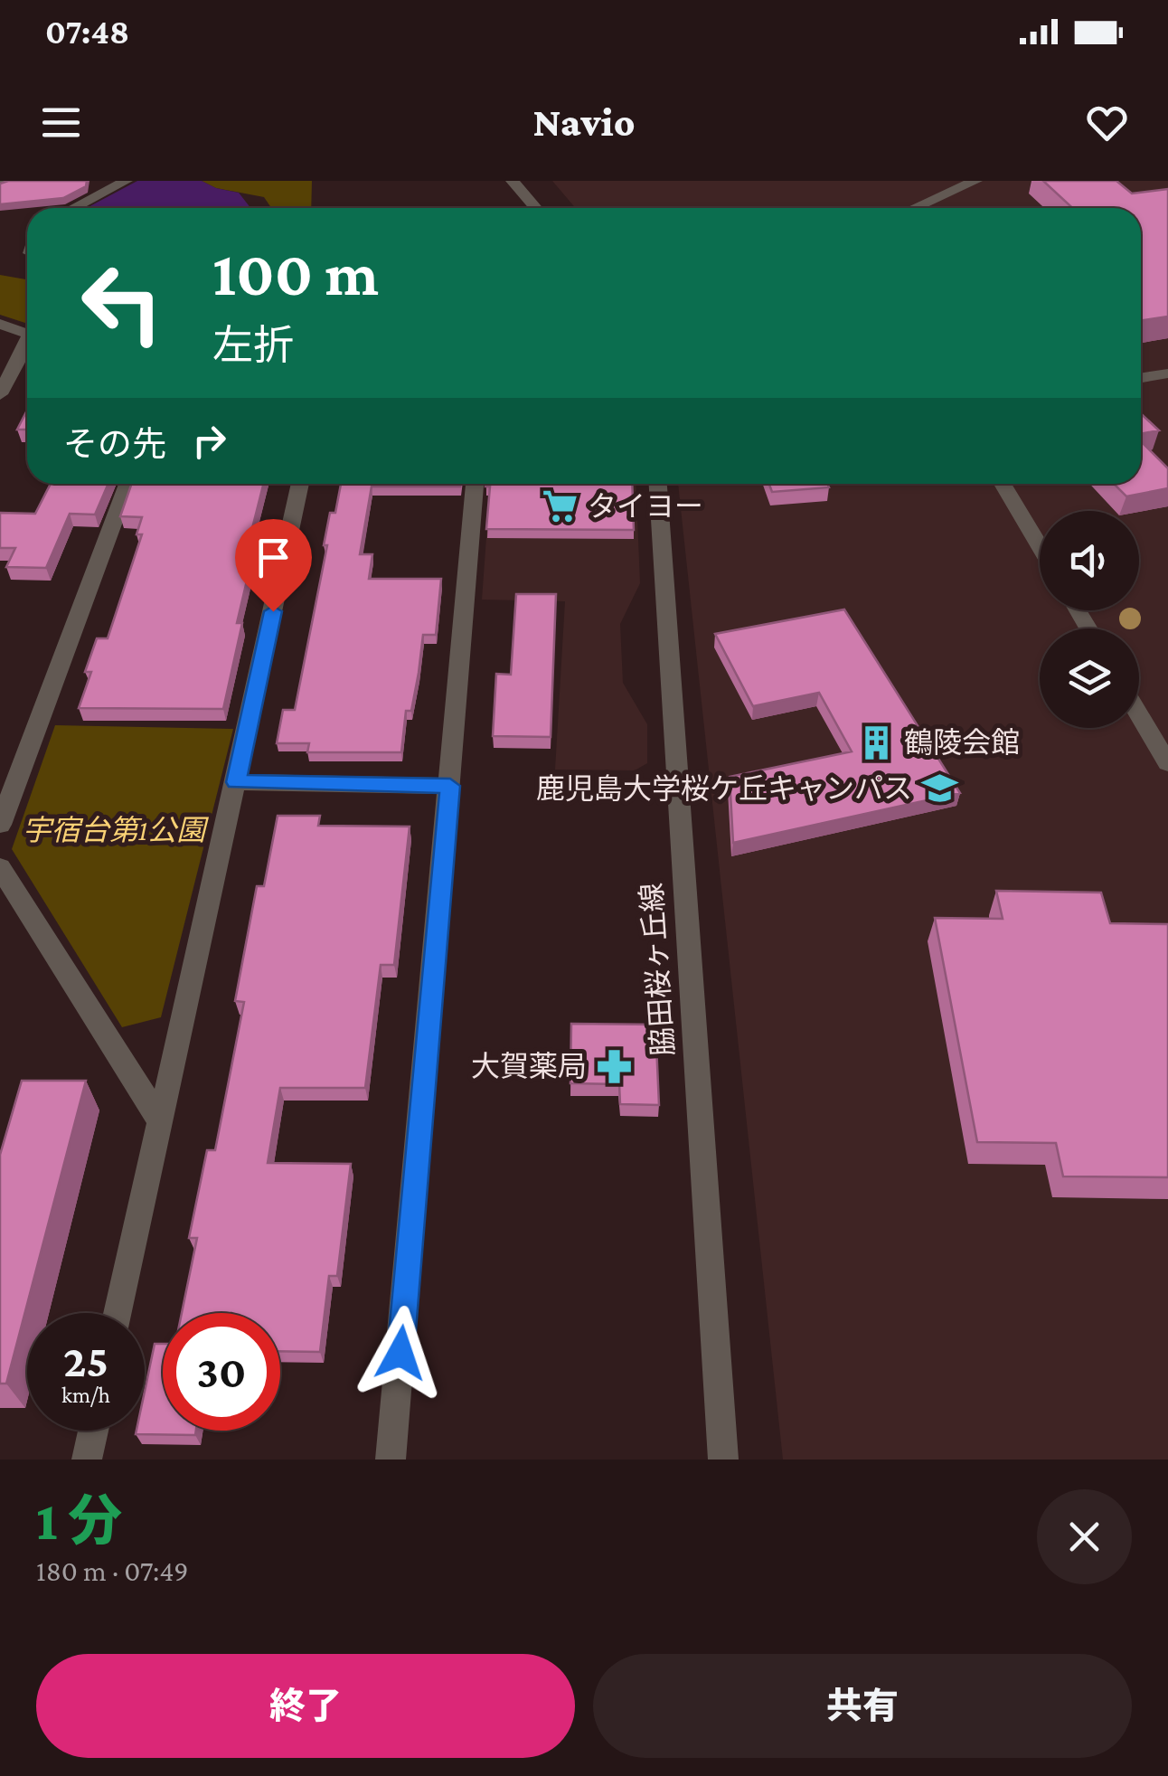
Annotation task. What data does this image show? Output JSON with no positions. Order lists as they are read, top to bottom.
{
  "streets": {
    "street": ["脇田桜ヶ丘線"]
  },
  "parks": ["宇宿台第1公園"],
  "places": {
    "supermarket": ["タイヨー"],
    "building": ["鶴陵会館"],
    "school or university": ["鹿児島大学桜ケ丘キャンパス"],
    "pharmacy": ["大賀薬局"]
  },
  "page": {
    "status": "07:48",
    "header": "Navio",
    "turn": ["100 m", "左折"],
    "then": "その先",
    "speed": "25 km/h",
    "limit": "30",
    "heading": ["1 分", "180 m · 07:49"],
    "buttons": ["終了", "共有"]
  }
}
